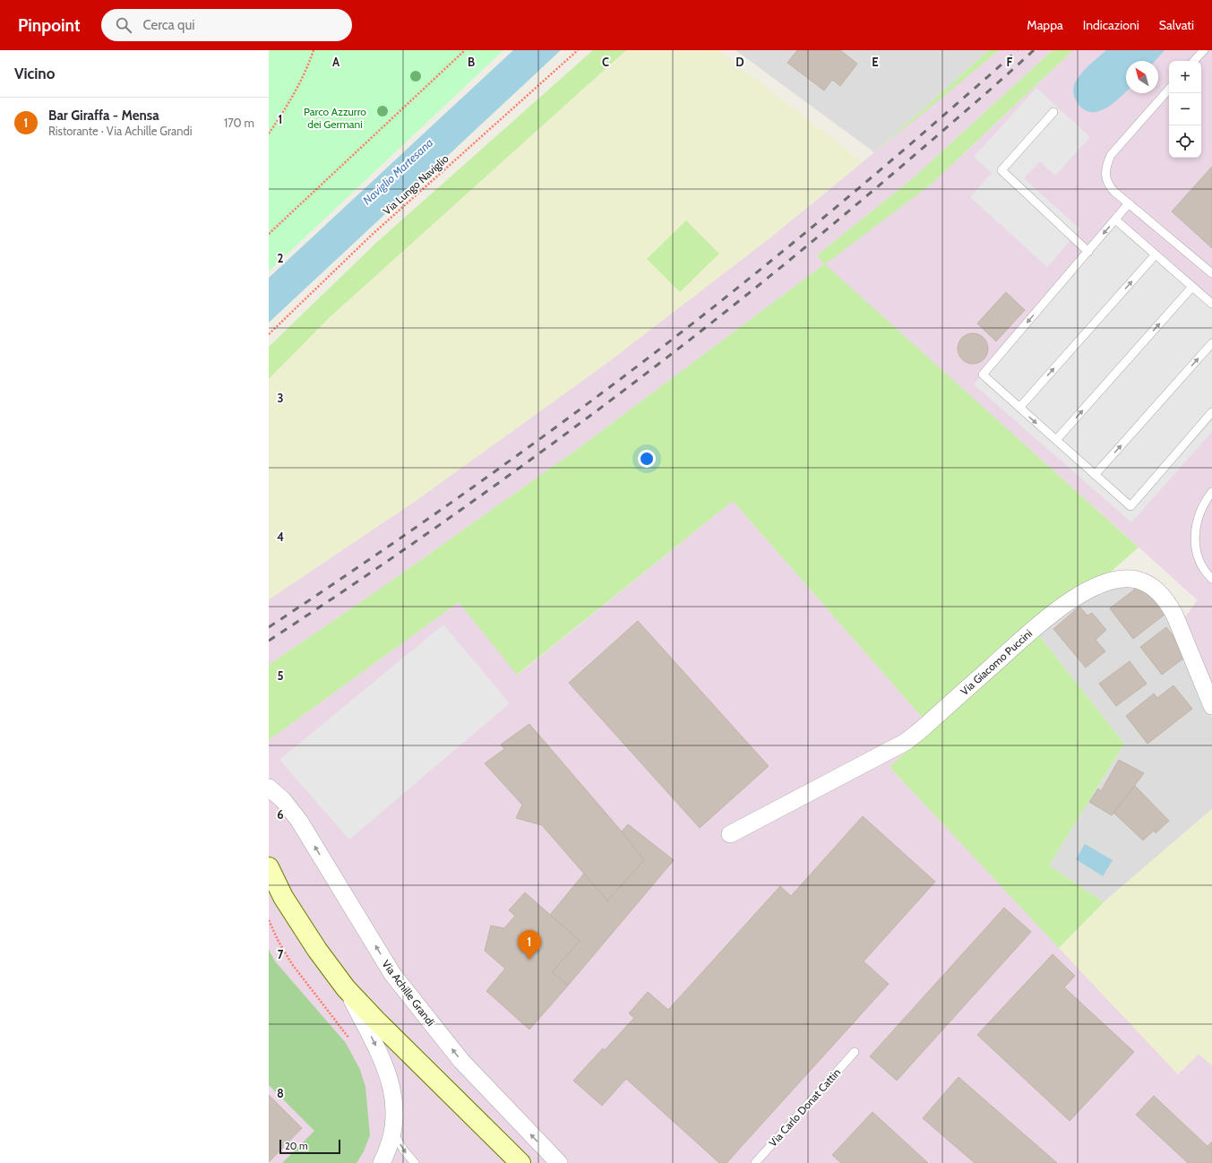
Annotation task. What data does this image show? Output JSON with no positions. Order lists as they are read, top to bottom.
{
  "streets": {
    "street": ["Via Giacomo Puccini", "Via Achille Grandi"],
    "lane": ["Via Carlo Donat Cattin"],
    "path": ["Via Lungo Naviglio"]
  },
  "water": ["Naviglio Martesana"],
  "parks": ["Parco Azzurro dei Germani"],
  "scale_bar": "20 m",
  "north": "top left",
  "page": {
    "header": "Pinpoint",
    "search": "Cerca qui",
    "nav": ["Mappa", "Indicazioni", "Salvati"],
    "heading": "Vicino",
    "map_buttons": ["+", "−"],
    "list": [
      {
        "mark": "1",
        "name": "Bar Giraffa - Mensa",
        "note": "Ristorante · Via Achille Grandi",
        "value": "170 m"
      }
    ],
    "pins": "1",
    "scale": "20 m"
  },
  "grid": {
    "columns": [
      "A",
      "B",
      "C",
      "D",
      "E",
      "F"
    ],
    "rows": [
      "1",
      "2",
      "3",
      "4",
      "5",
      "6",
      "7",
      "8"
    ]
  }
}
